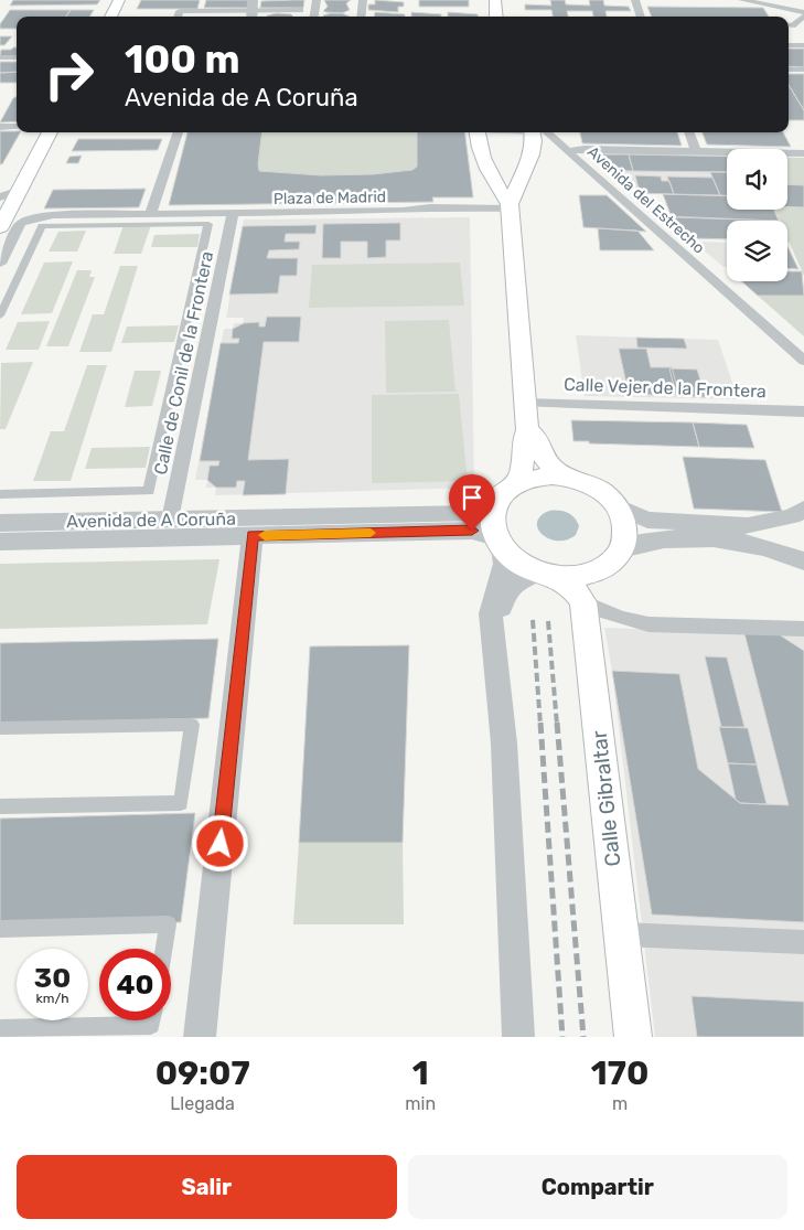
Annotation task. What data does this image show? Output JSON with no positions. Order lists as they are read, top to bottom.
{
  "streets": {
    "main road": ["Calle Gibraltar"],
    "street": [
      "Plaza de Madrid",
      "Avenida del Estrecho",
      "Calle de Conil de la Frontera",
      "Calle Vejer de la Frontera",
      "Avenida de A Coruña"
    ]
  },
  "crossings": [
    ["Plaza de Madrid", "Calle de Conil de la Frontera"],
    ["Calle de Conil de la Frontera", "Avenida de A Coruña"]
  ],
  "page": {
    "turn": ["100 m", "Avenida de A Coruña"],
    "speed": "30 km/h",
    "limit": "40",
    "eta": [
      "09:07",
      "Llegada",
      "1",
      "min",
      "170",
      "m"
    ],
    "buttons": ["Salir", "Compartir"]
  }
}
